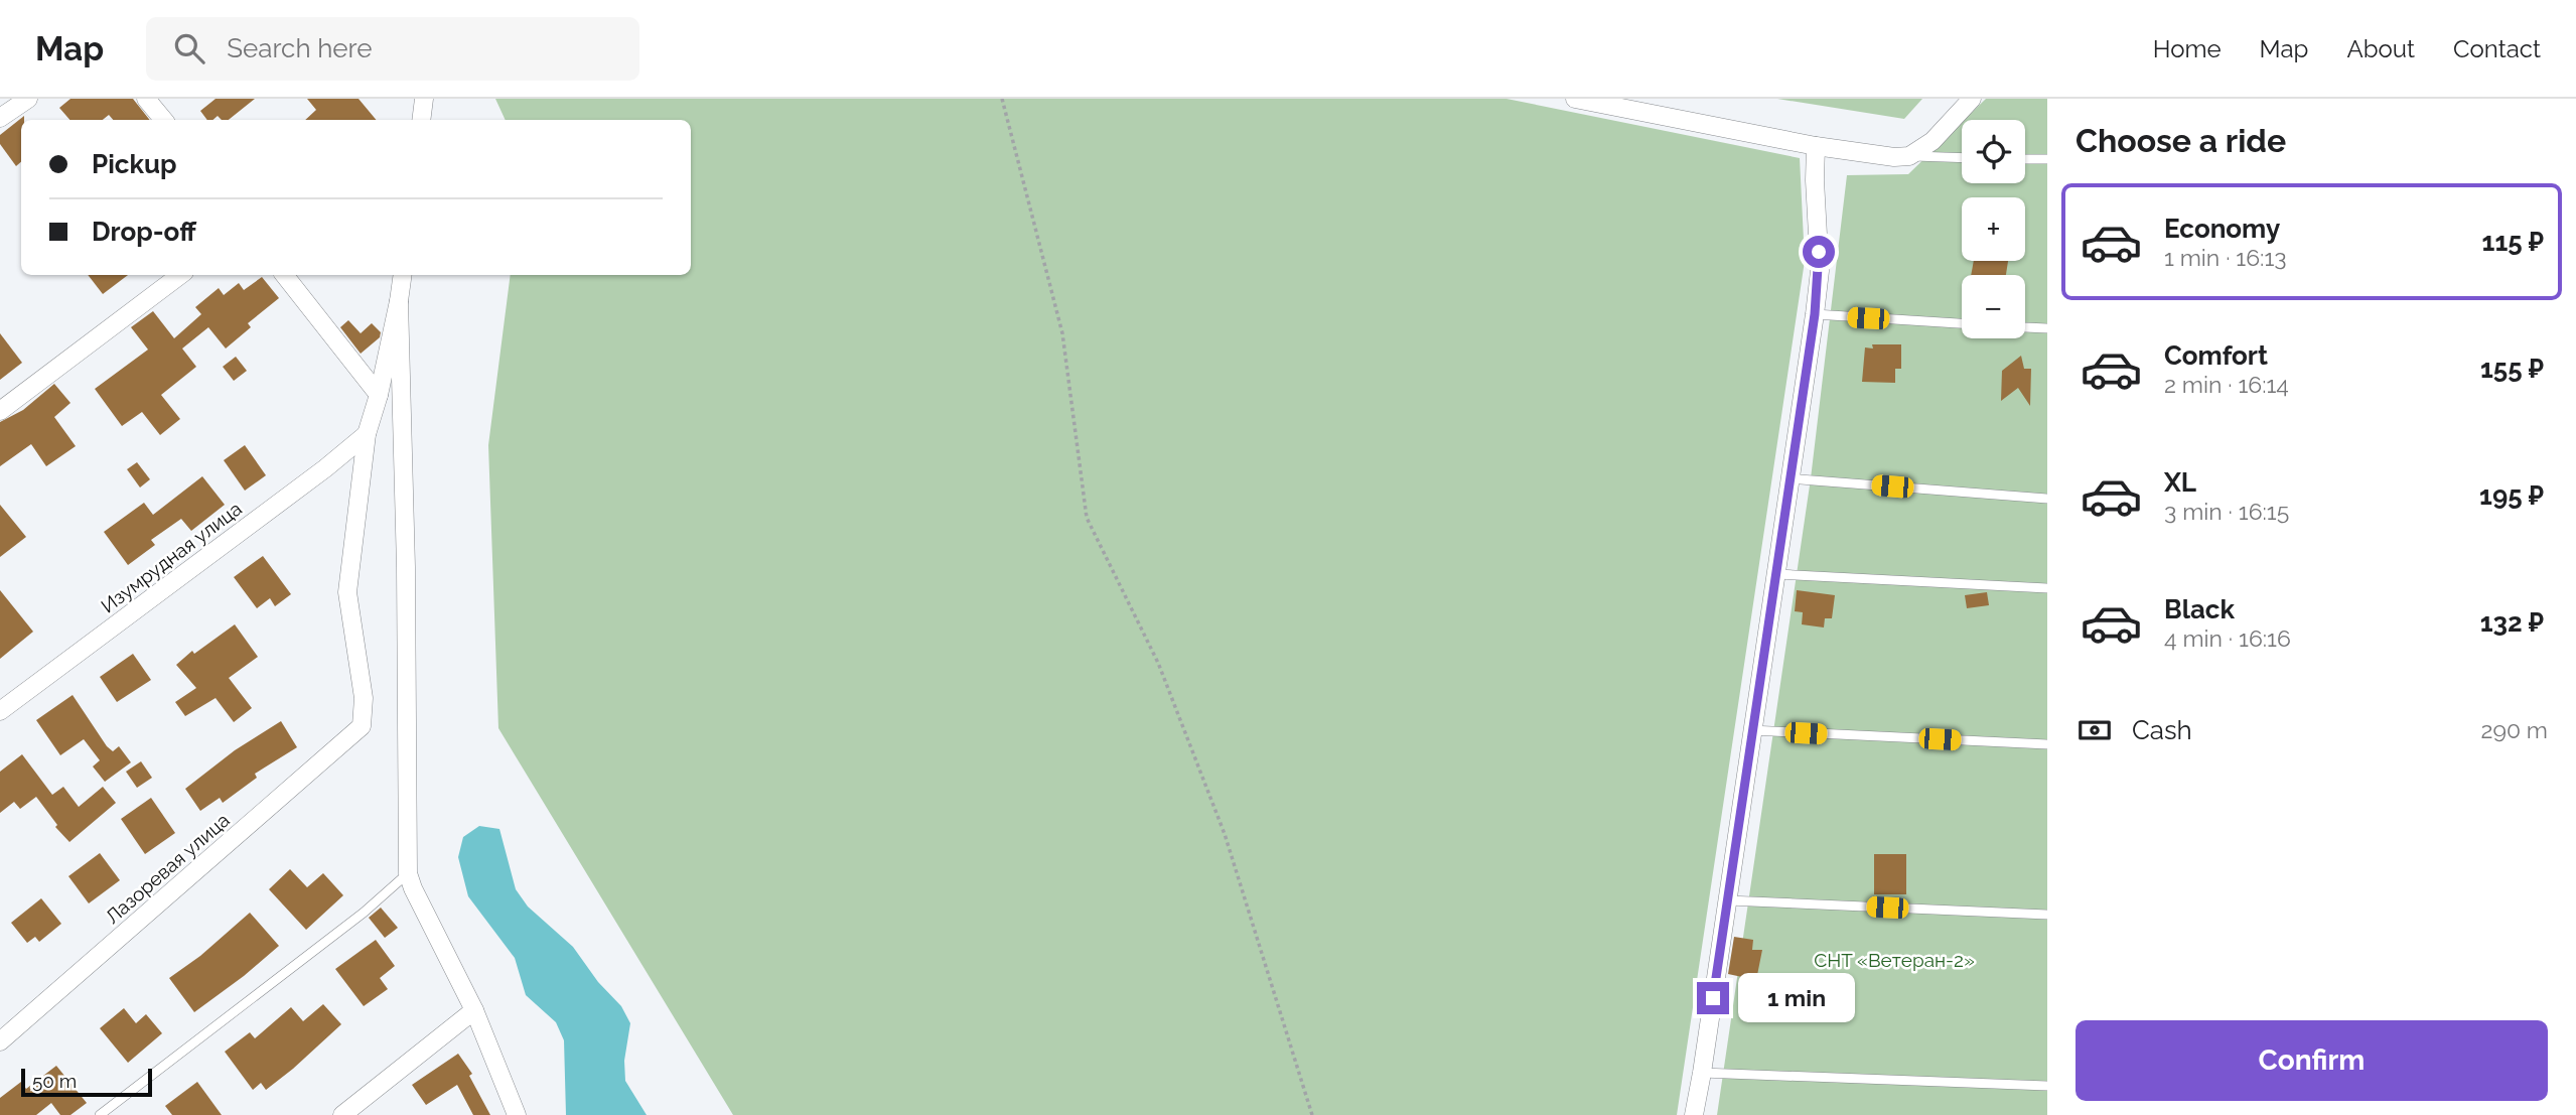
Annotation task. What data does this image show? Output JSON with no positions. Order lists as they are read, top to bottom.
{
  "streets": {
    "street": ["Изумрудная улица", "Лазоревая улица"]
  },
  "crossings": [
    ["Изумрудная улица", "Лазоревая улица"]
  ],
  "parks": ["СНТ «Ветеран-2»"],
  "scale_bar": "50 m",
  "page": {
    "header": "Map",
    "search": "Search here",
    "nav": [
      "Home",
      "Map",
      "About",
      "Contact"
    ],
    "heading": "Choose a ride",
    "map_buttons": ["+", "−"],
    "banner": ["Pickup", "Drop-off"],
    "list": [
      {
        "name": "Economy",
        "note": "1 min · 16:13",
        "value": "115 ₽"
      },
      {
        "name": "Comfort",
        "note": "2 min · 16:14",
        "value": "155 ₽"
      },
      {
        "name": "XL",
        "note": "3 min · 16:15",
        "value": "195 ₽"
      },
      {
        "name": "Black",
        "note": "4 min · 16:16",
        "value": "132 ₽"
      }
    ],
    "pay": ["Cash", "290 m"],
    "bubble": "1 min",
    "buttons": "Confirm",
    "scale": "50 m"
  }
}
